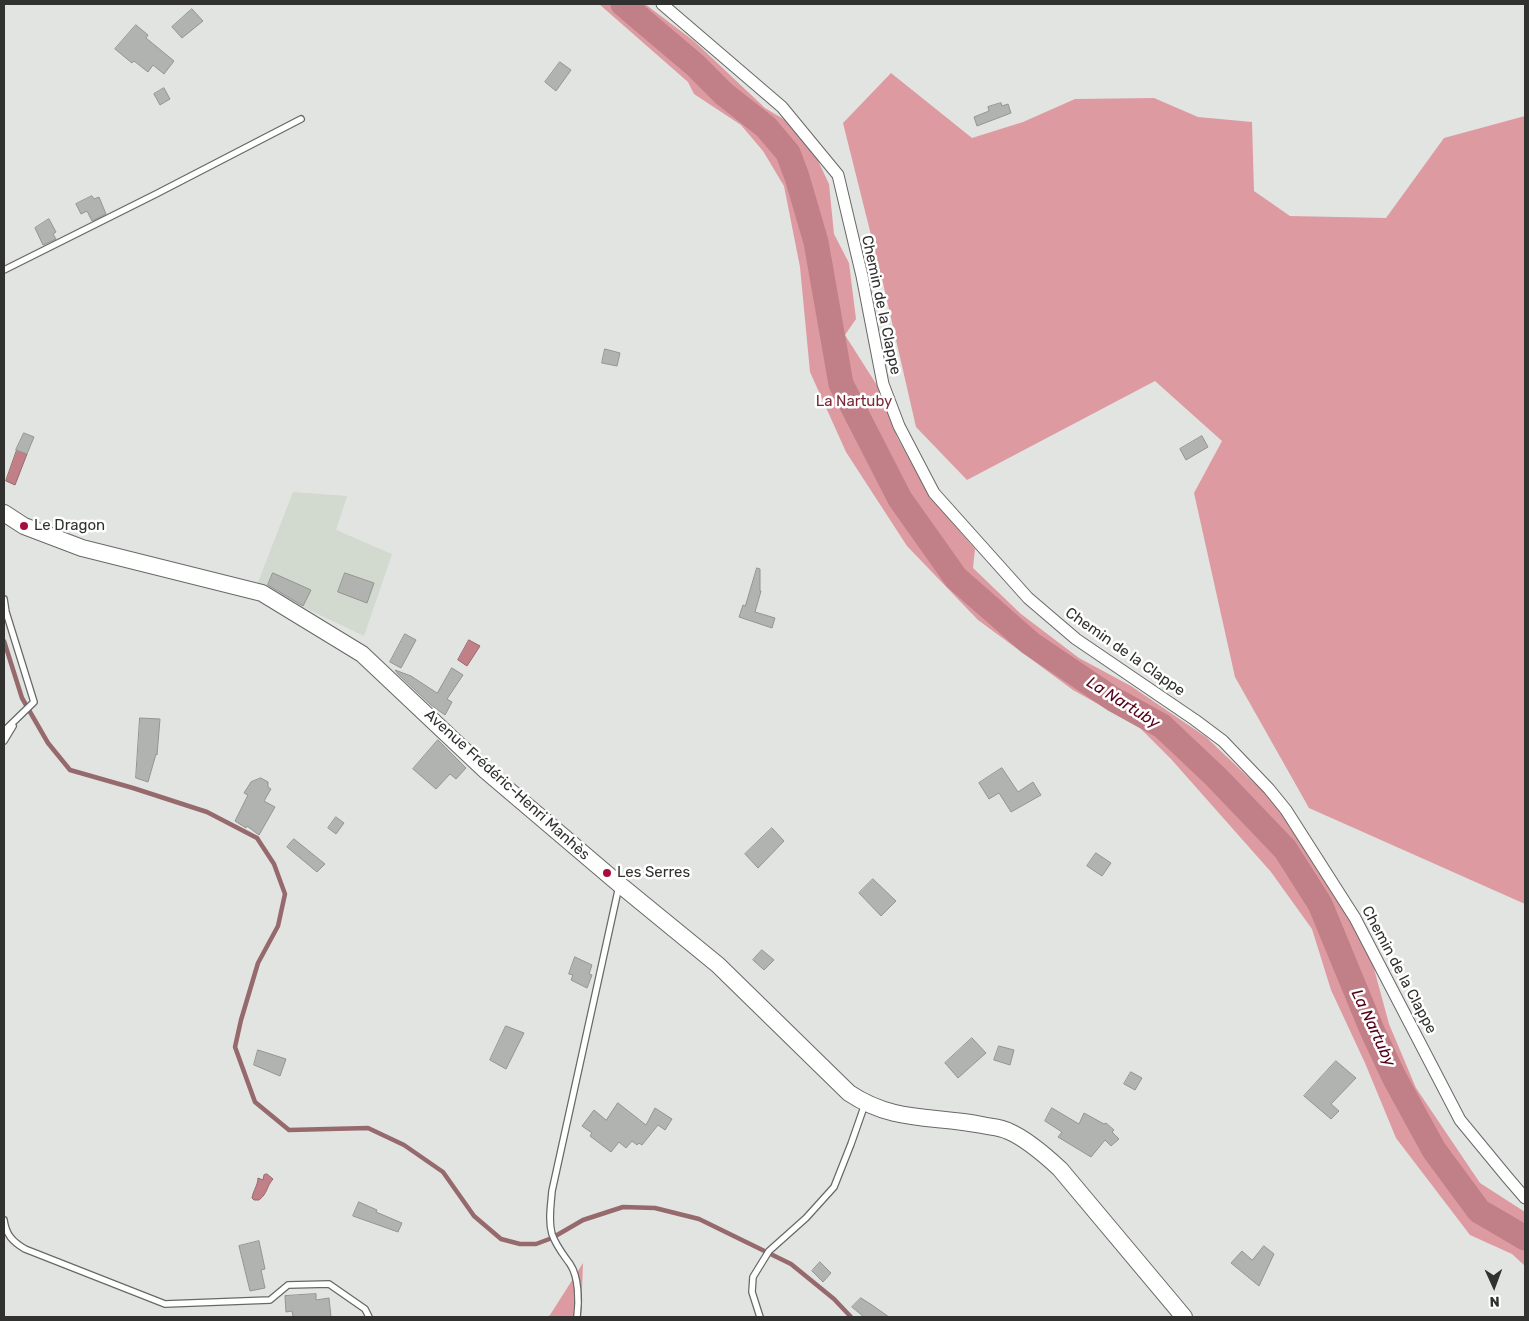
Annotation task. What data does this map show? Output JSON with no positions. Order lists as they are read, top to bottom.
{
  "streets": {
    "street": ["Chemin de la Clappe", "Avenue Frédéric-Henri Manhès"]
  },
  "water": ["La Nartuby"],
  "parks": ["La Nartuby"],
  "places": ["Le Dragon", "Les Serres"],
  "north": "bottom"
}
